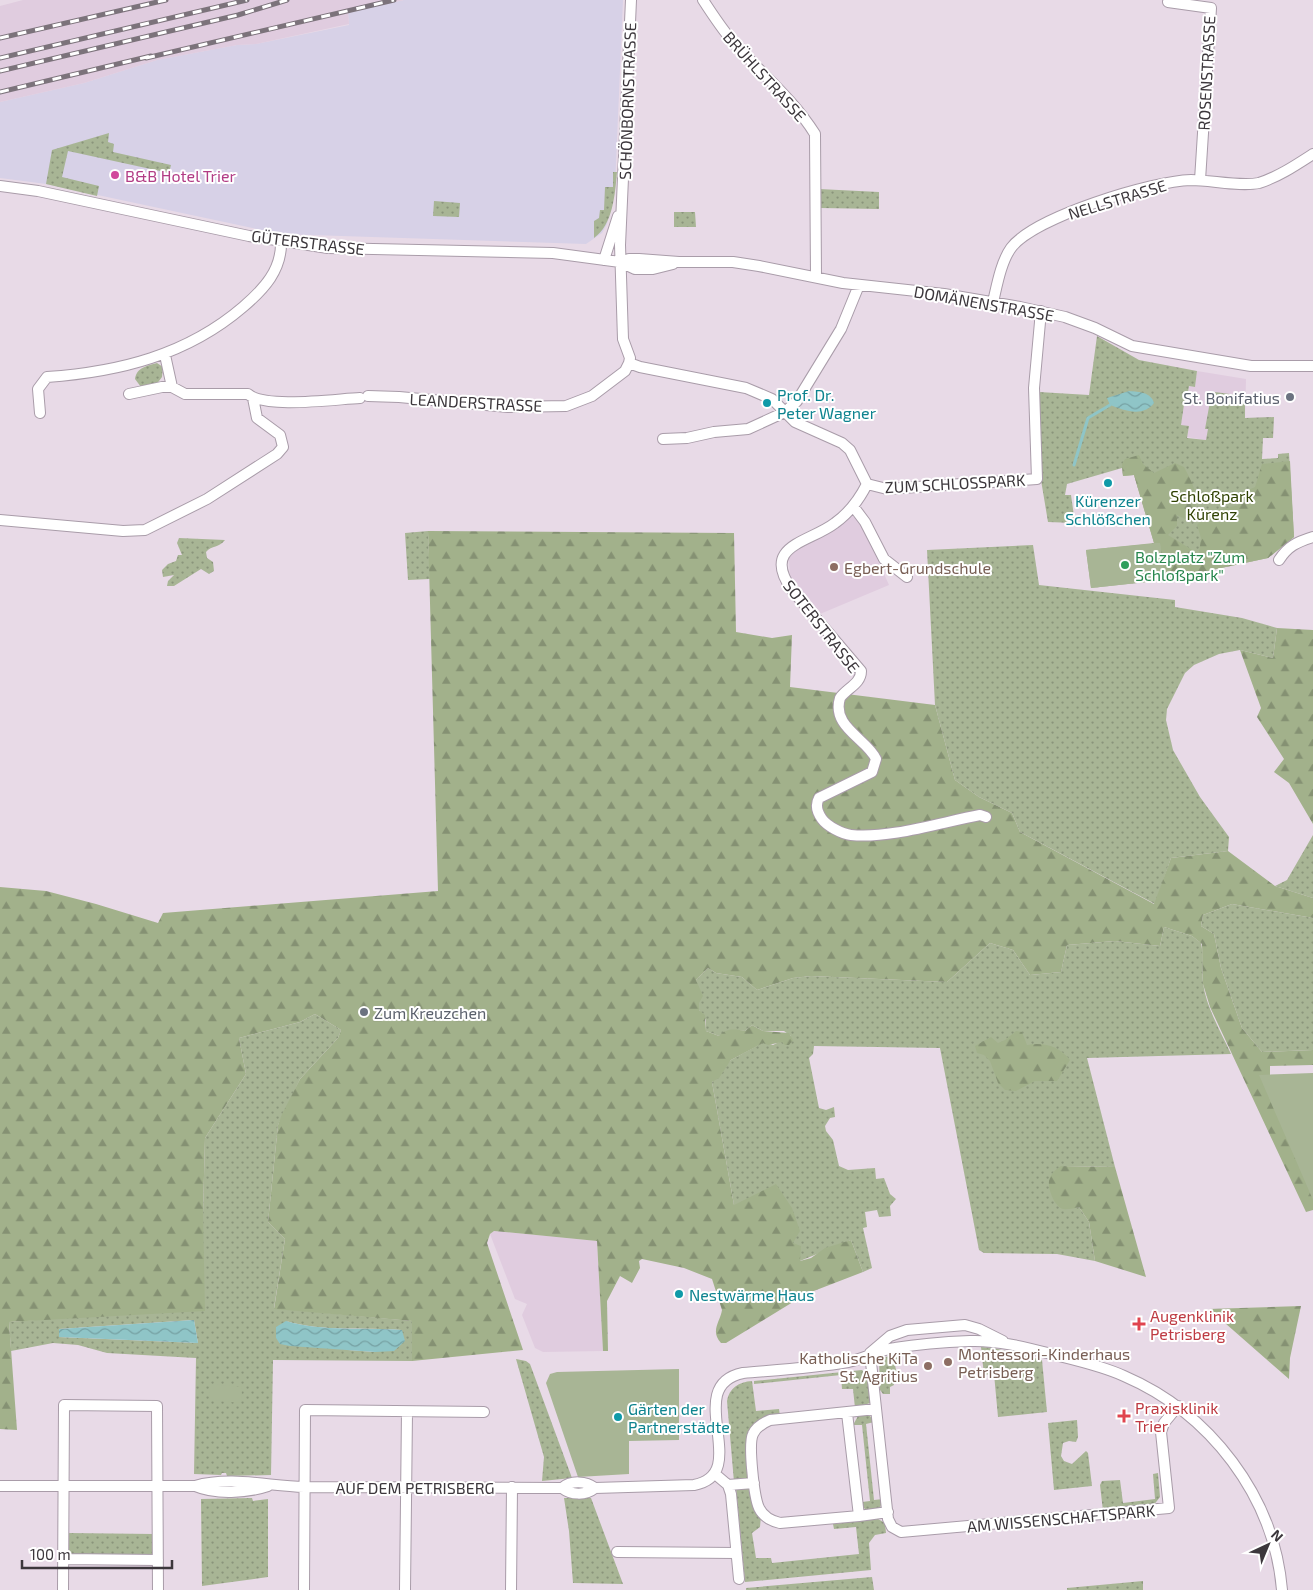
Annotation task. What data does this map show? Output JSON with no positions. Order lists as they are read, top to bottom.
{
  "streets": {
    "street": [
      "ROSENSTRASSE",
      "BRÜHLSTRASSE",
      "SCHÖNBORNSTRASSE",
      "NELLSTRASSE",
      "GÜTERSTRASSE",
      "DOMÄNENSTRASSE",
      "LEANDERSTRASSE",
      "ZUM SCHLOSSPARK",
      "SOTERSTRASSE",
      "AUF DEM PETRISBERG",
      "AM WISSENSCHAFTSPARK"
    ]
  },
  "crossings": [
    ["ROSENSTRASSE", "NELLSTRASSE"],
    ["BRÜHLSTRASSE", "DOMÄNENSTRASSE"],
    ["SCHÖNBORNSTRASSE", "GÜTERSTRASSE"],
    ["SCHÖNBORNSTRASSE", "DOMÄNENSTRASSE"],
    ["NELLSTRASSE", "DOMÄNENSTRASSE"],
    ["GÜTERSTRASSE", "DOMÄNENSTRASSE"],
    ["DOMÄNENSTRASSE", "ZUM SCHLOSSPARK"],
    ["LEANDERSTRASSE", "ZUM SCHLOSSPARK"],
    ["ZUM SCHLOSSPARK", "SOTERSTRASSE"]
  ],
  "parks": ["Schloßpark Kürenz"],
  "places": {
    "other": [
      "B&B Hotel Trier",
      "St. Bonifatius",
      "Prof. Dr. Peter Wagner",
      "Kürenzer Schlößchen",
      "Bolzplatz \"Zum Schloßpark\"",
      "Egbert-Grundschule",
      "Zum Kreuzchen",
      "Nestwärme Haus",
      "Montessori-Kinderhaus Petrisberg",
      "Katholische KiTa St. Agritius",
      "Gärten der Partnerstädte"
    ],
    "health": ["Augenklinik Petrisberg", "Praxisklinik Trier"]
  },
  "scale_bar": "100 m",
  "north": "top right"
}
